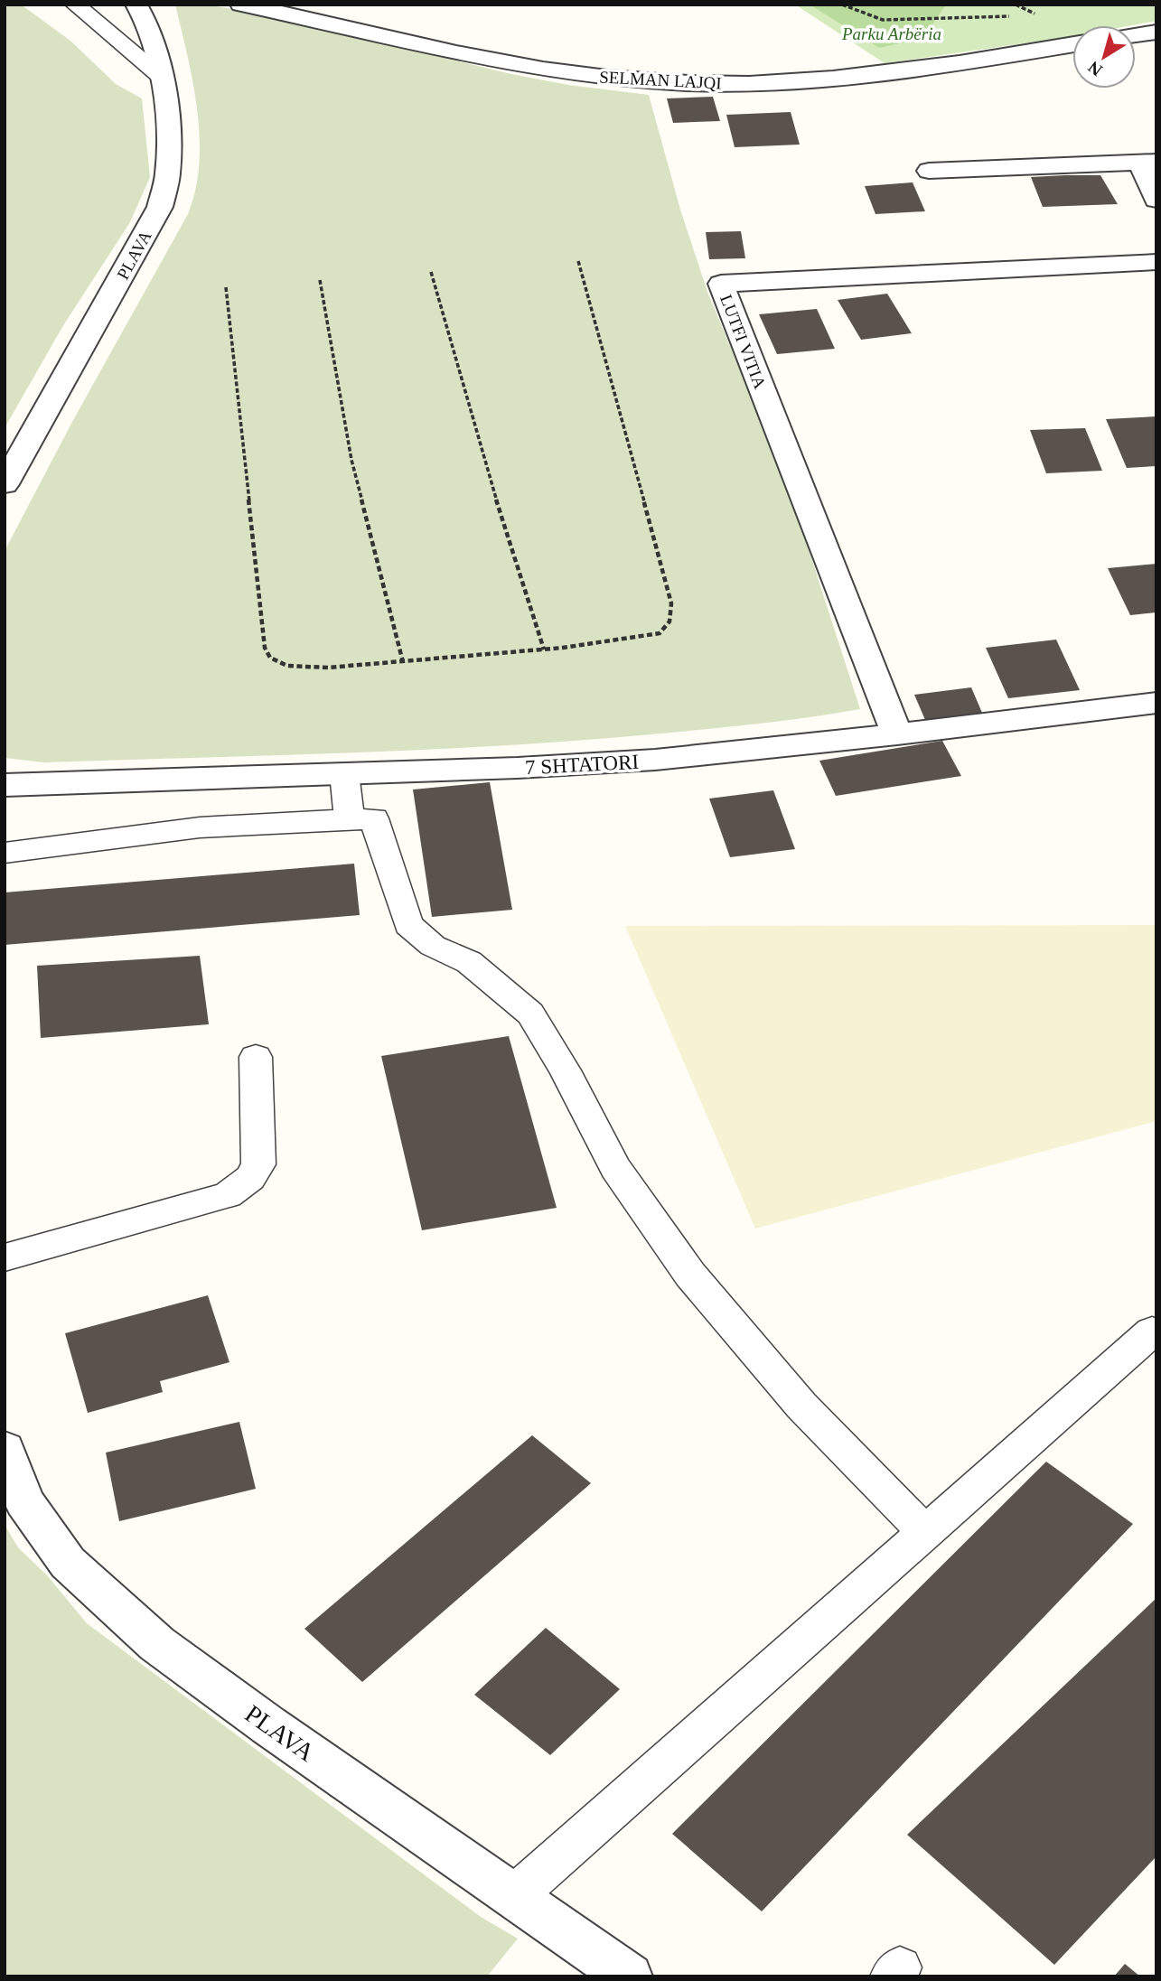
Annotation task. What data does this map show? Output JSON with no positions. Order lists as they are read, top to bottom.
{
  "streets": {
    "street": [
      "SELMAN LAJQI",
      "PLAVA",
      "LUTFI VITIA",
      "7 SHTATORI"
    ]
  },
  "crossings": [
    ["LUTFI VITIA", "7 SHTATORI"]
  ],
  "parks": ["Parku Arbëria"],
  "north": "bottom left"
}
